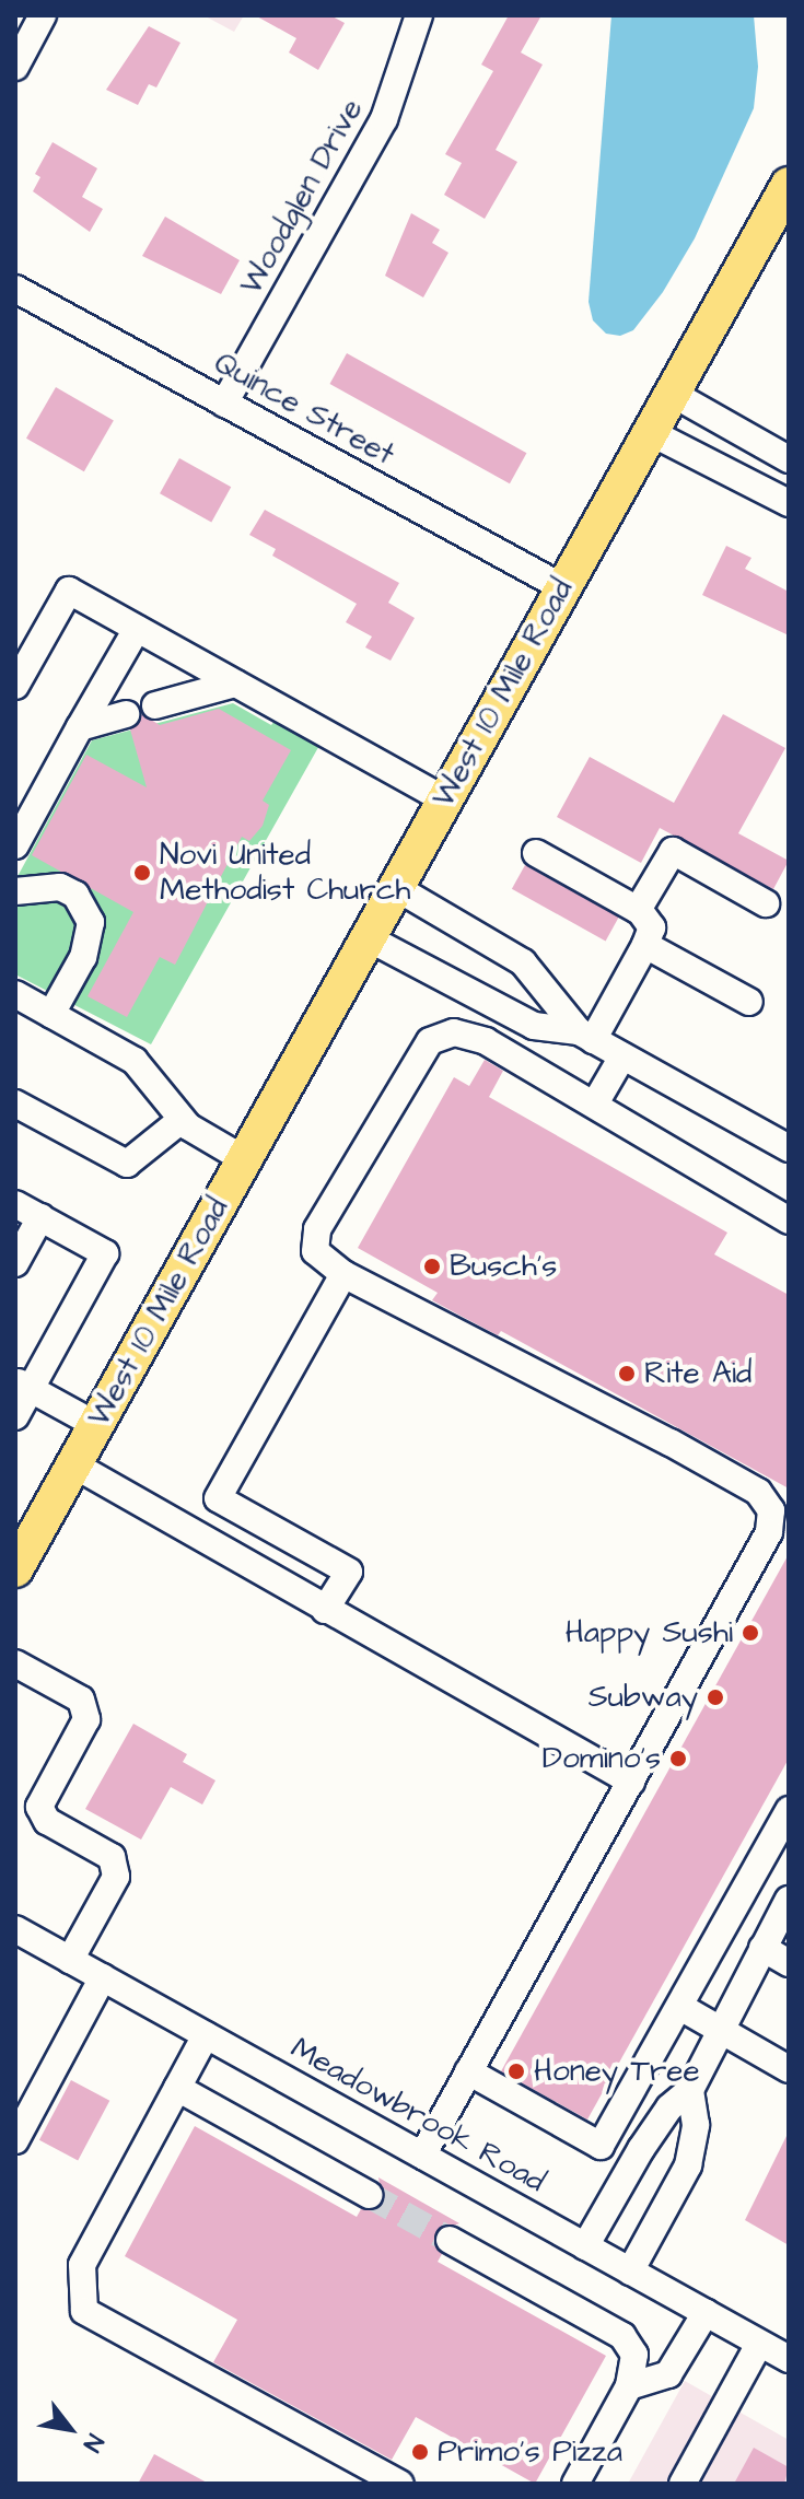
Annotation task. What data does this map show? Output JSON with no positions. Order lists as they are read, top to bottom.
{
  "streets": {
    "main road": ["West 10 Mile Road"],
    "street": ["Woodglen Drive", "Quince Street", "Meadowbrook Road"]
  },
  "crossings": [
    ["Woodglen Drive", "Quince Street"],
    ["Quince Street", "West 10 Mile Road"]
  ],
  "places": [
    "Novi United Methodist Church",
    "Busch's",
    "Rite Aid",
    "Happy Sushi",
    "Subway",
    "Domino's",
    "Honey Tree",
    "Primo's Pizza"
  ],
  "north": "bottom right"
}
